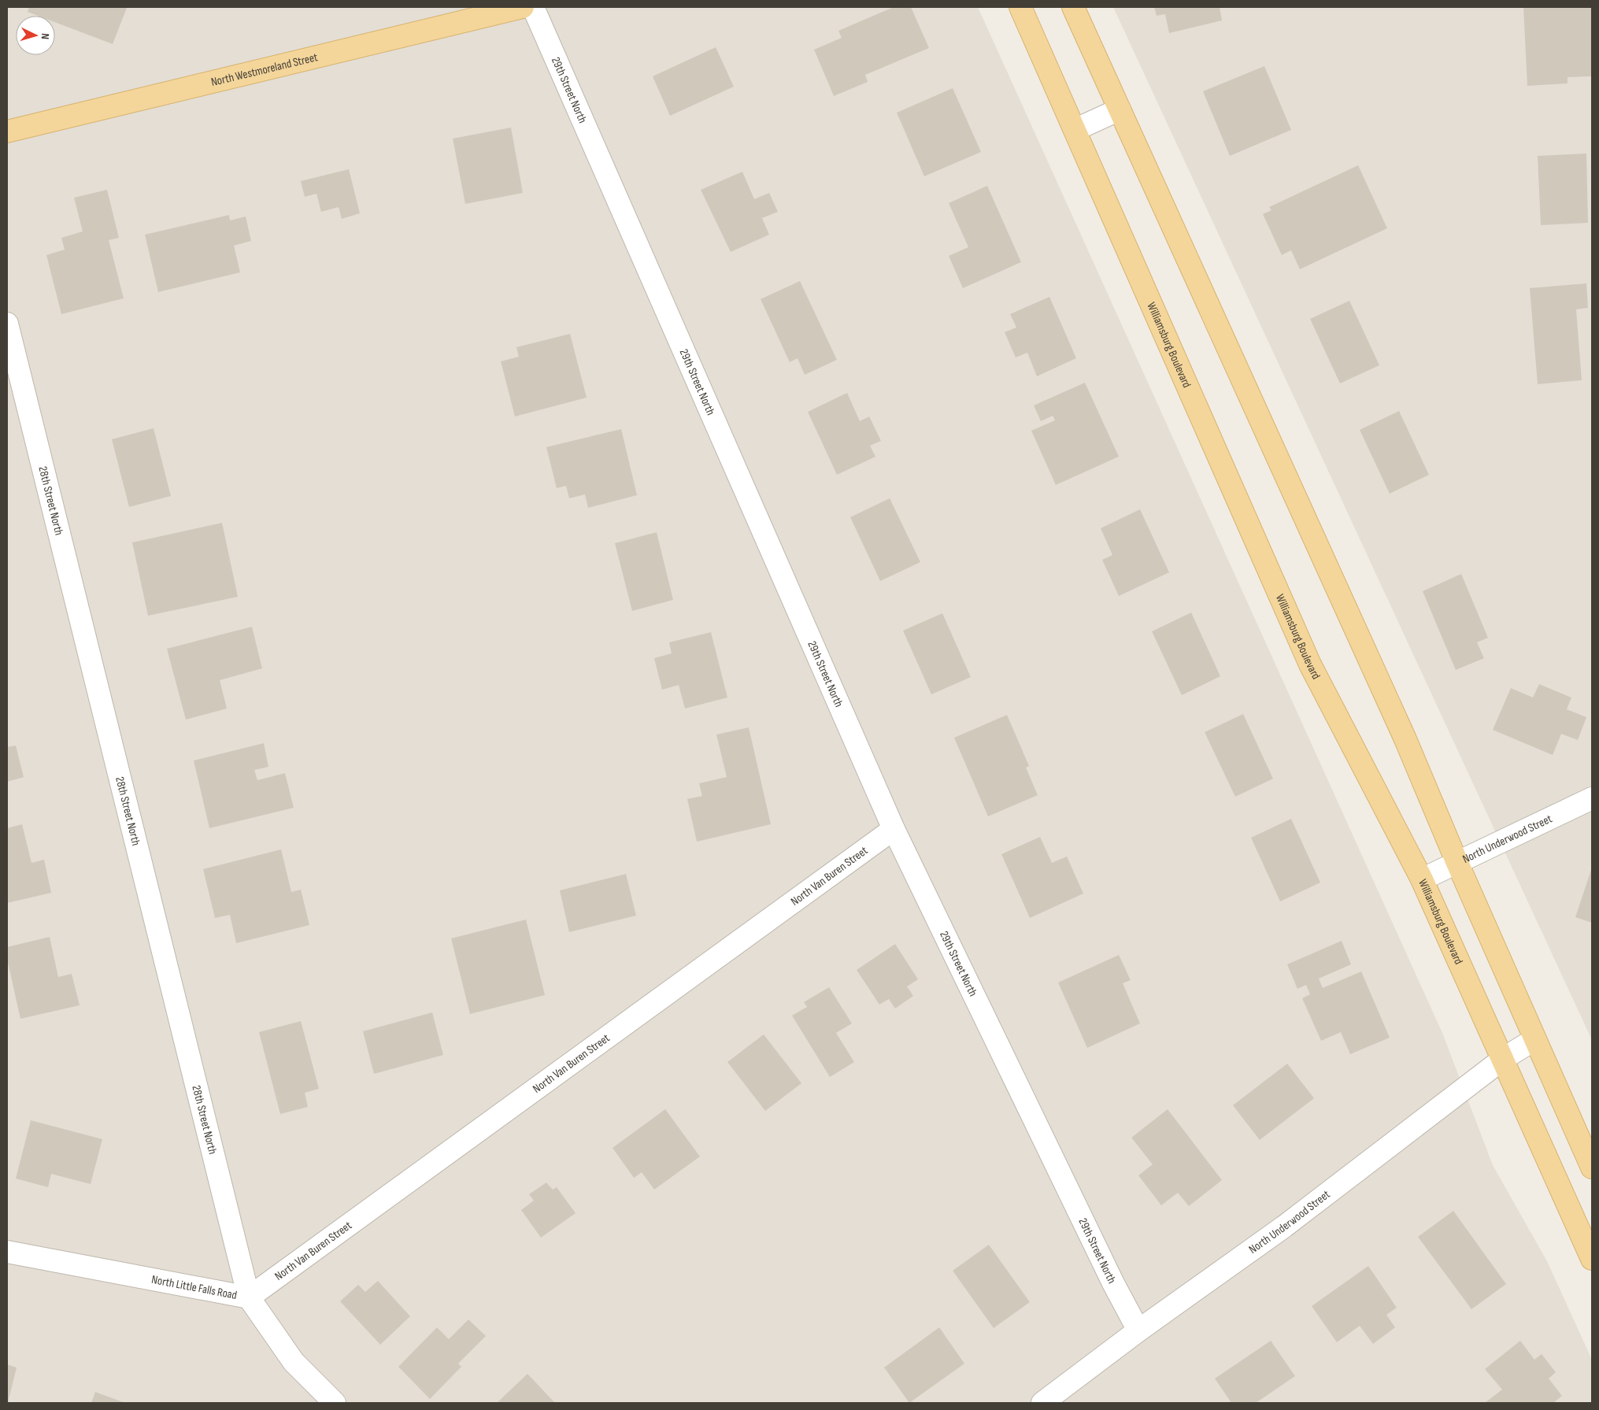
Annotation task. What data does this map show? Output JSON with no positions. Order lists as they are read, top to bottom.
{
  "streets": {
    "main road": ["North Westmoreland Street", "Williamsburg Boulevard"],
    "street": [
      "29th Street North",
      "28th Street North",
      "North Underwood Street",
      "North Van Buren Street",
      "North Little Falls Road"
    ]
  },
  "crossings": [
    ["29th Street North", "North Underwood Street"],
    ["29th Street North", "North Van Buren Street"],
    ["Williamsburg Boulevard", "North Underwood Street"],
    ["28th Street North", "North Van Buren Street"],
    ["28th Street North", "North Little Falls Road"],
    ["North Van Buren Street", "North Little Falls Road"]
  ],
  "north": "right"
}
